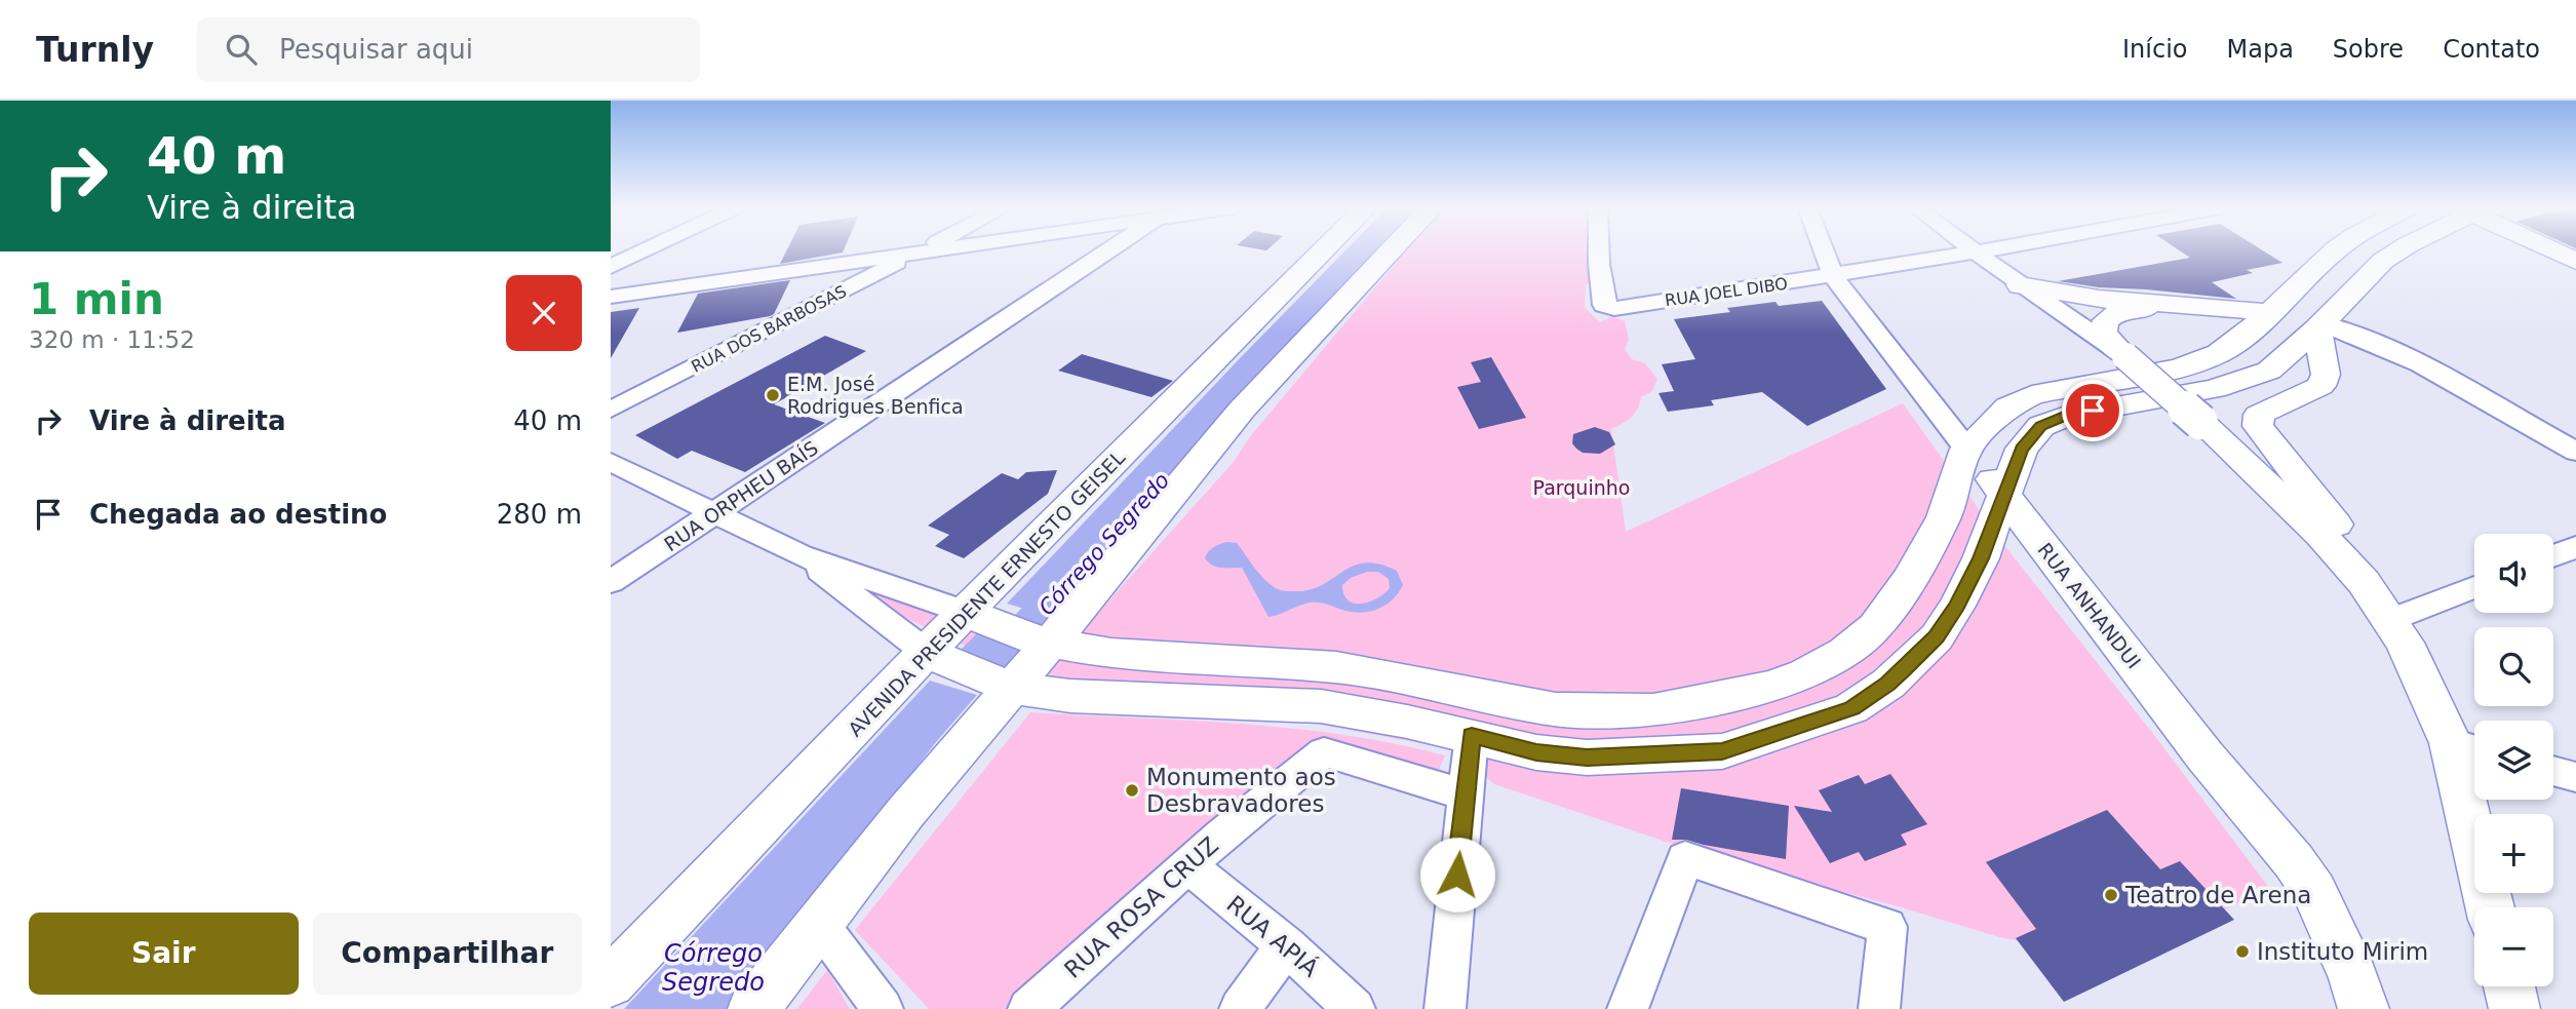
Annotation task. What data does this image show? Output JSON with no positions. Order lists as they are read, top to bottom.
{
  "streets": {
    "main road": ["AVENIDA PRESIDENTE ERNESTO GEISEL", "RUA ANHANDUI"],
    "street": [
      "RUA JOEL DIBO",
      "RUA DOS BARBOSAS",
      "RUA ORPHEU BAÍS",
      "RUA ROSA CRUZ",
      "RUA APIÁ"
    ]
  },
  "crossings": [
    ["RUA JOEL DIBO", "RUA ANHANDUI"],
    ["RUA ROSA CRUZ", "RUA APIÁ"]
  ],
  "water": ["Córrego Segredo"],
  "parks": ["Parquinho"],
  "places": [
    "E.M. José Rodrigues Benfica",
    "Monumento aos Desbravadores",
    "Teatro de Arena",
    "Instituto Mirim"
  ],
  "page": {
    "header": "Turnly",
    "search": "Pesquisar aqui",
    "nav": [
      "Início",
      "Mapa",
      "Sobre",
      "Contato"
    ],
    "turn": ["40 m", "Vire à direita"],
    "heading": ["1 min", "320 m · 11:52"],
    "list": [
      {
        "name": "Vire à direita",
        "value": "40 m"
      },
      {
        "name": "Chegada ao destino",
        "value": "280 m"
      }
    ],
    "map_buttons": ["+", "−"],
    "buttons": ["Sair", "Compartilhar"]
  }
}
